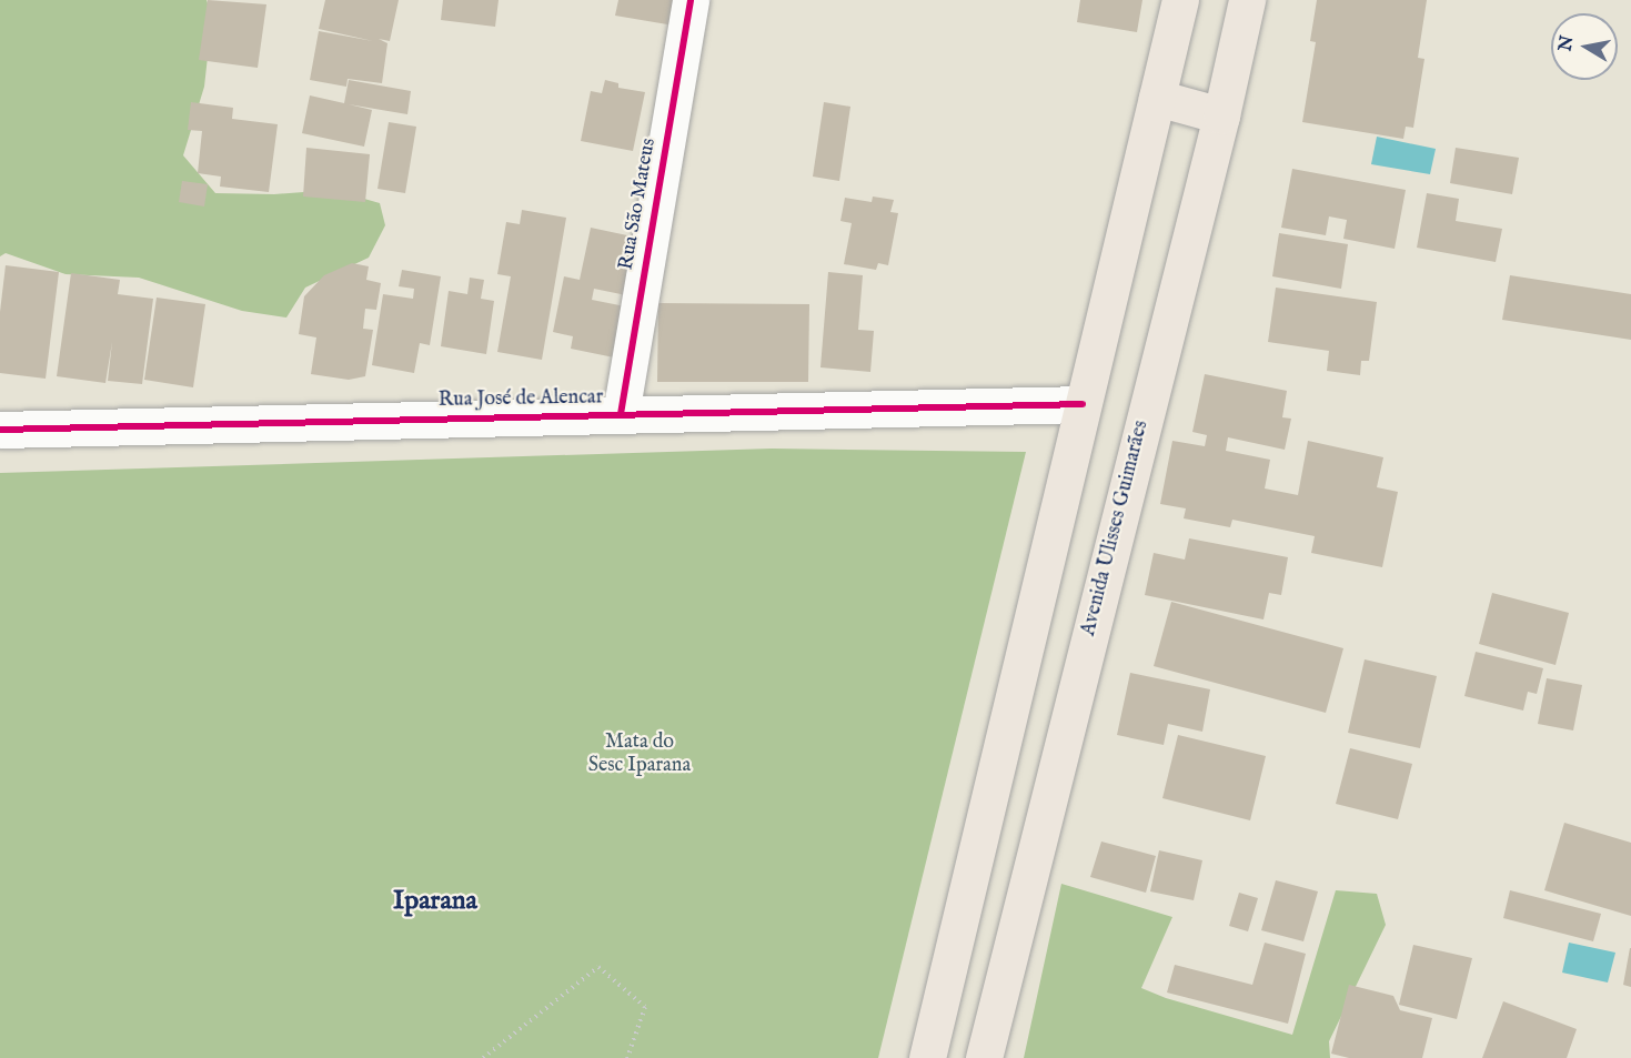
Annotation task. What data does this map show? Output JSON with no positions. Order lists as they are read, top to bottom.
{
  "streets": {
    "main road": ["Avenida Ulisses Guimarães"],
    "street": ["Rua São Mateus", "Rua José de Alencar"]
  },
  "crossings": [
    ["Rua São Mateus", "Rua José de Alencar"]
  ],
  "districts": ["Iparana"],
  "parks": ["Mata do Sesc Iparana"],
  "north": "left"
}
